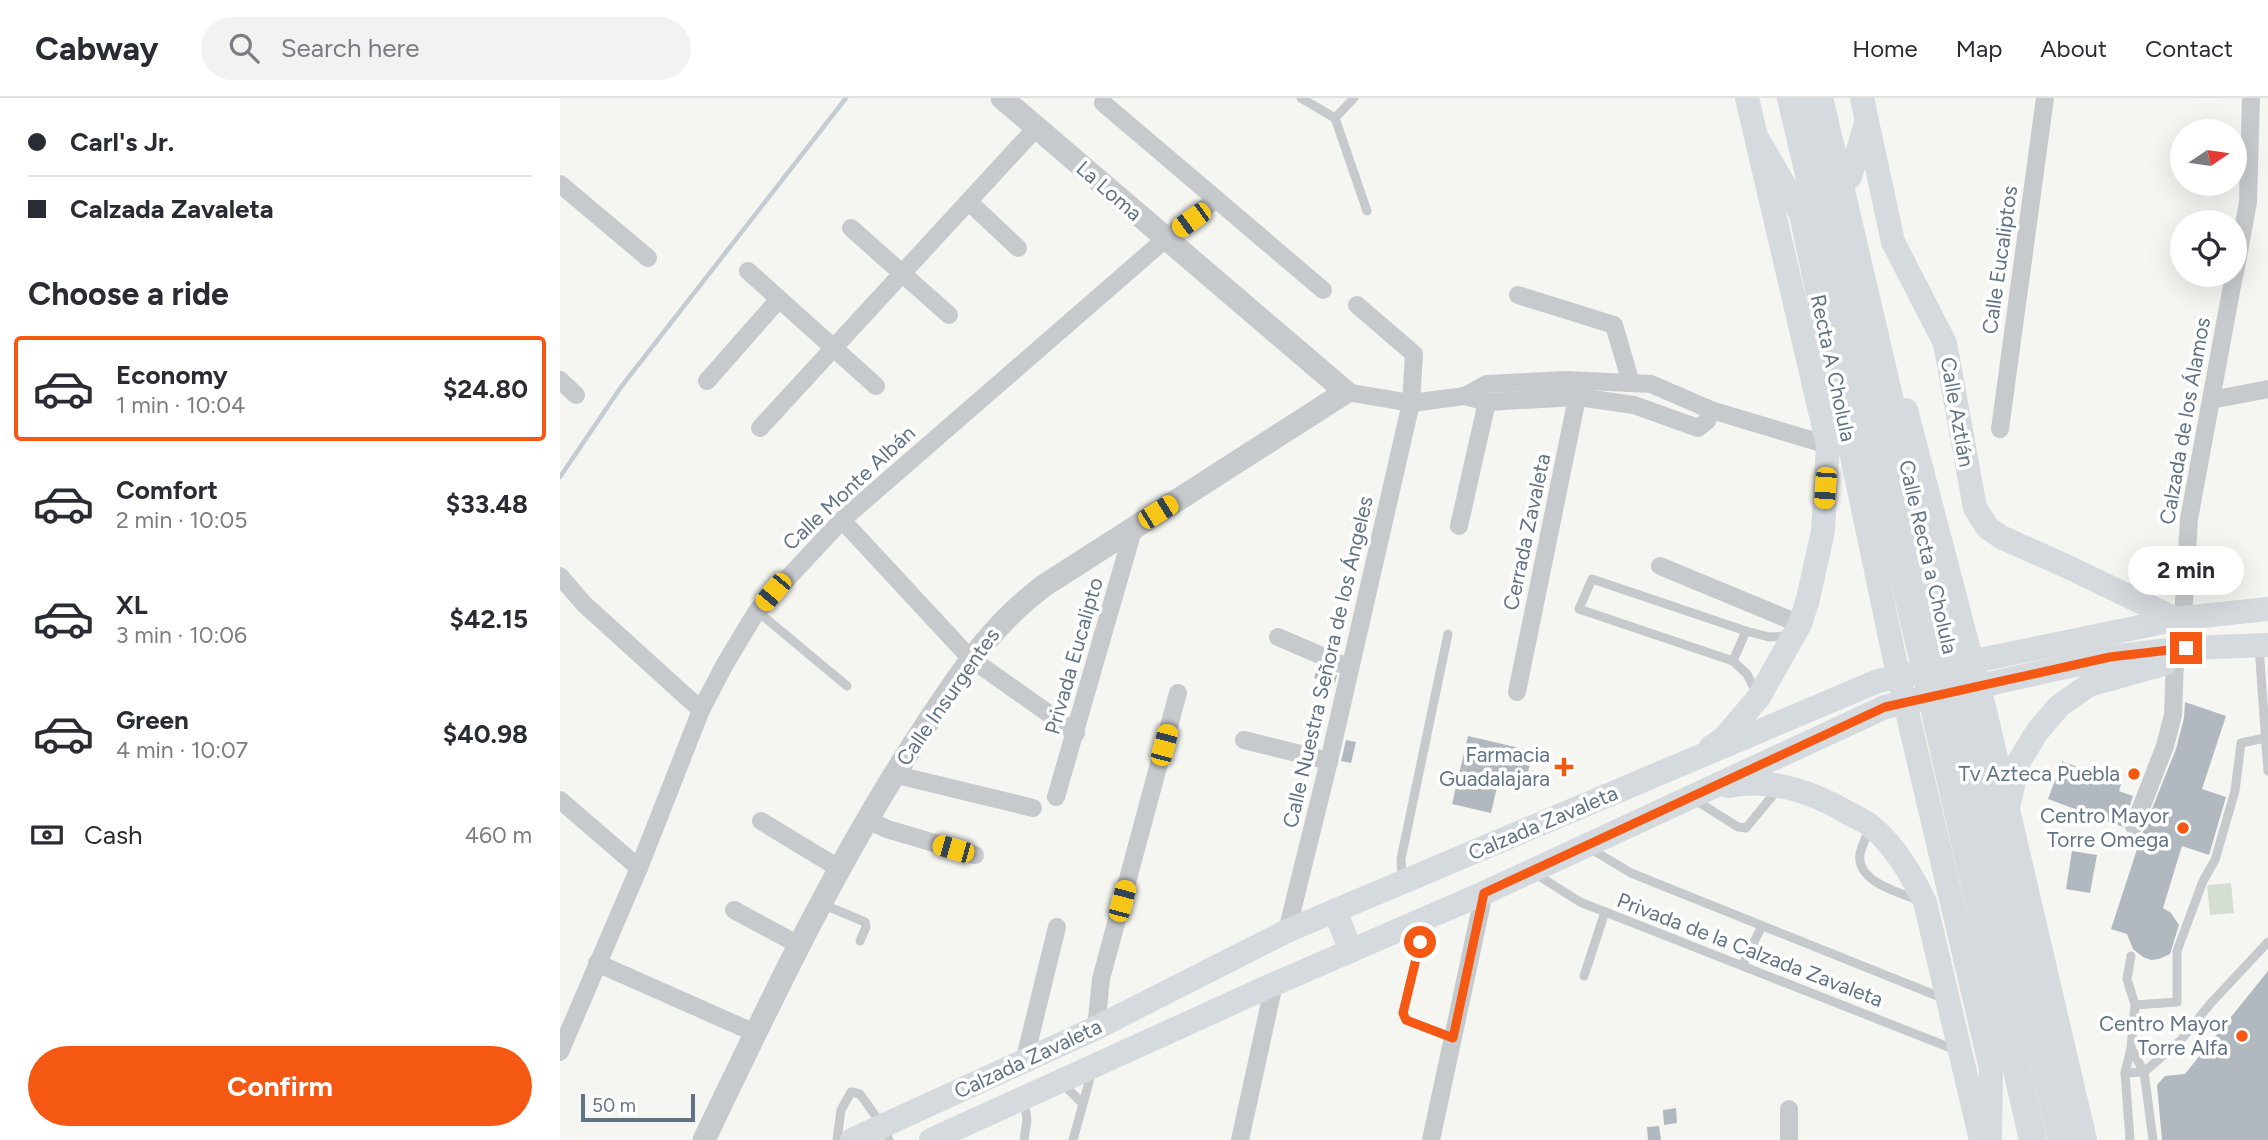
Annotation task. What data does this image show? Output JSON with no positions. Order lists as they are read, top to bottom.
{
  "streets": {
    "main road": [
      "Recta A Cholula",
      "Calle Aztlán",
      "Calle Recta a Cholula",
      "Calzada Zavaleta"
    ],
    "street": [
      "La Loma",
      "Calle Eucaliptos",
      "Calzada de los Álamos",
      "Calle Monte Albán",
      "Cerrada Zavaleta",
      "Privada Eucalipto",
      "Calle Nuestra Señora de los Ángeles",
      "Calle Insurgentes"
    ],
    "lane": ["Privada de la Calzada Zavaleta"]
  },
  "crossings": [
    ["La Loma", "Calle Monte Albán"],
    ["La Loma", "Calle Insurgentes"],
    ["Recta A Cholula", "Calle Recta a Cholula"],
    ["Calle Aztlán", "Calzada de los Álamos"],
    ["Calle Aztlán", "Calzada Zavaleta"],
    ["Calzada de los Álamos", "Calzada Zavaleta"],
    ["Privada Eucalipto", "Calle Insurgentes"],
    ["Calle Nuestra Señora de los Ángeles", "Calzada Zavaleta"],
    ["Calzada Zavaleta", "Privada de la Calzada Zavaleta"]
  ],
  "places": {
    "health": ["Farmacia Guadalajara"],
    "other": ["Tv Azteca Puebla", "Centro Mayor Torre Omega", "Centro Mayor Torre Alfa"]
  },
  "scale_bar": "50 m",
  "north": "right",
  "page": {
    "header": "Cabway",
    "search": "Search here",
    "nav": [
      "Home",
      "Map",
      "About",
      "Contact"
    ],
    "banner": ["Carl's Jr.", "Calzada Zavaleta"],
    "heading": "Choose a ride",
    "list": [
      {
        "name": "Economy",
        "note": "1 min · 10:04",
        "value": "$24.80"
      },
      {
        "name": "Comfort",
        "note": "2 min · 10:05",
        "value": "$33.48"
      },
      {
        "name": "XL",
        "note": "3 min · 10:06",
        "value": "$42.15"
      },
      {
        "name": "Green",
        "note": "4 min · 10:07",
        "value": "$40.98"
      }
    ],
    "bubble": "2 min",
    "pay": ["Cash", "460 m"],
    "buttons": "Confirm",
    "scale": "50 m"
  }
}
